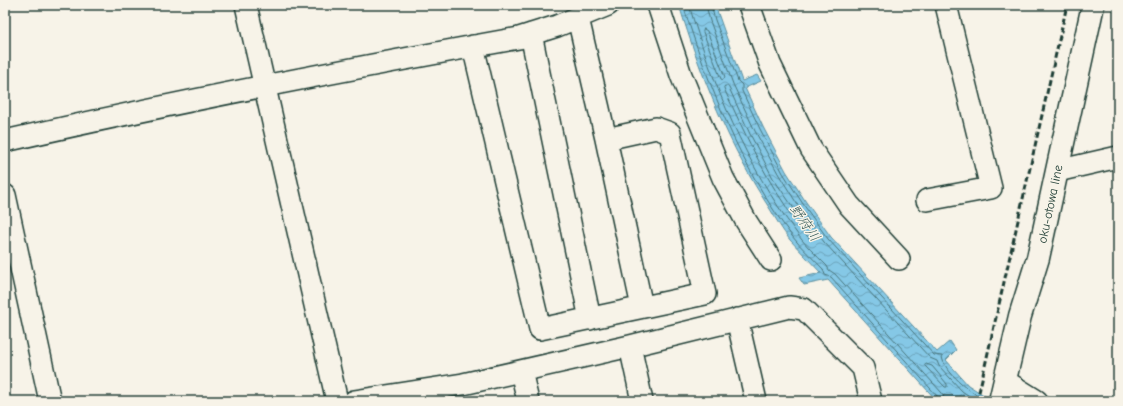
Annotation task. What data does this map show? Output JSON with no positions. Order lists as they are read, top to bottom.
{
  "streets": {
    "main road": ["oku-otowa line"]
  },
  "water": ["野府川"]
}
